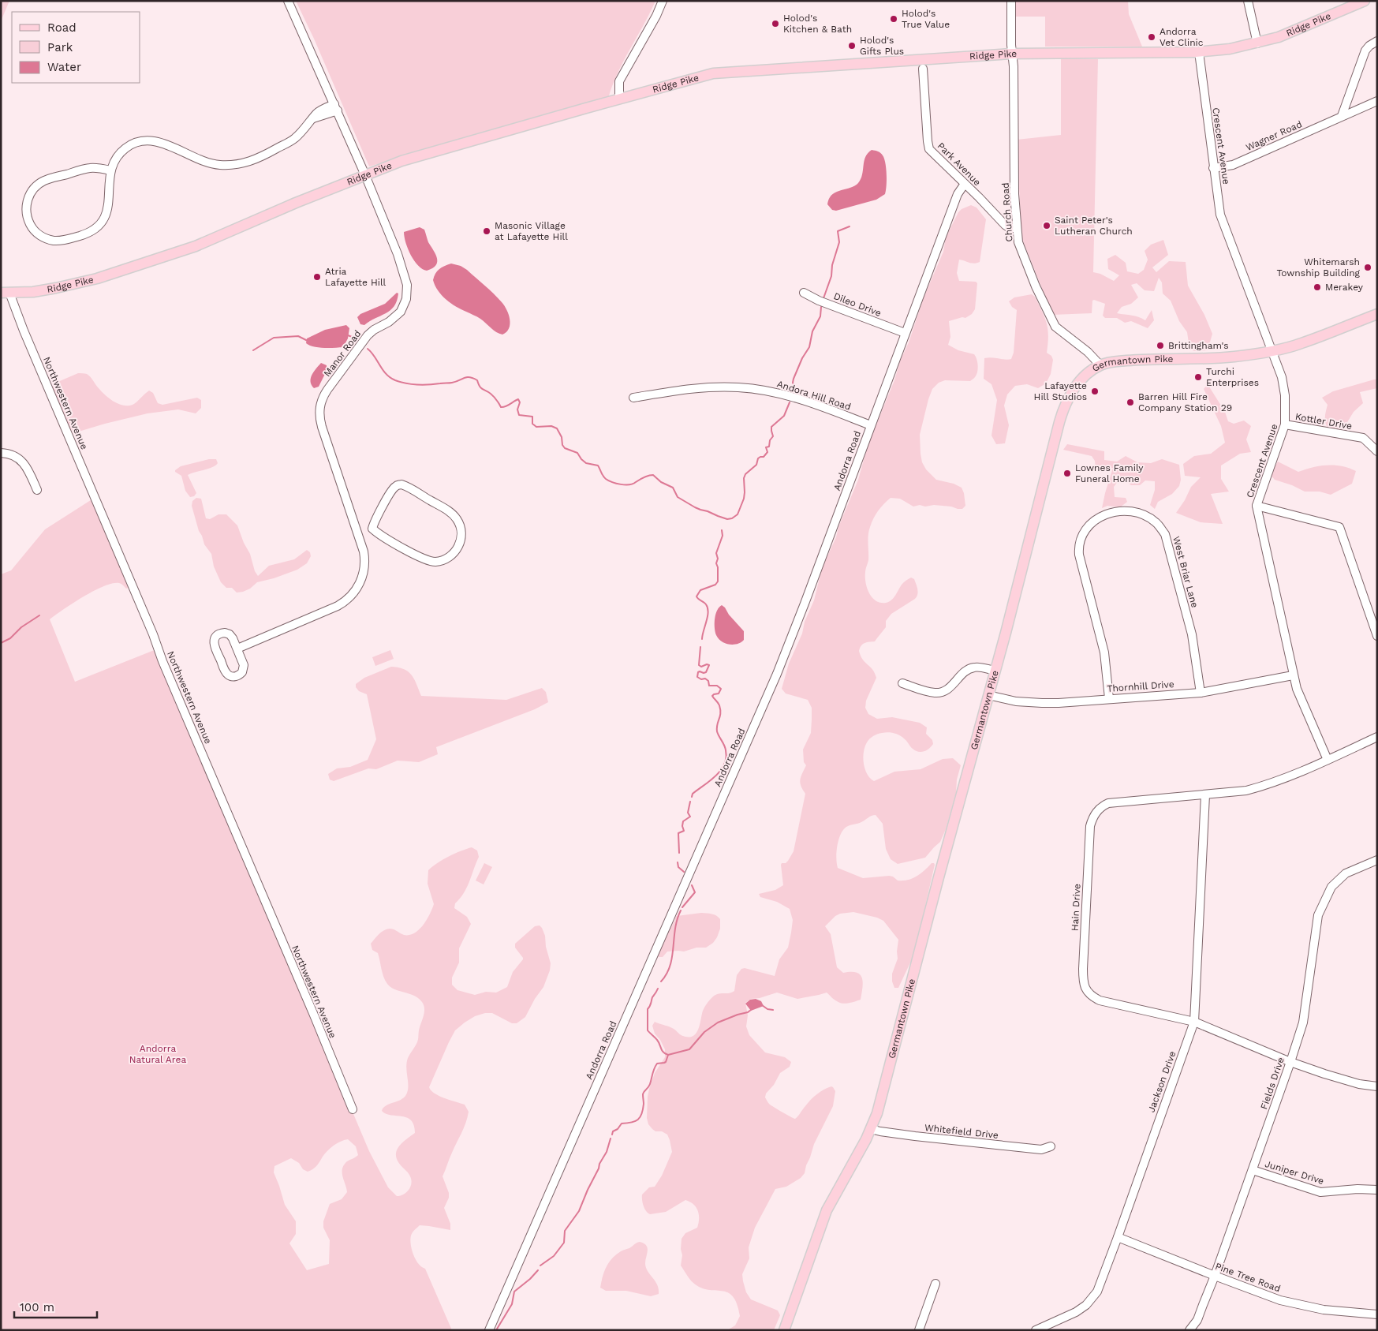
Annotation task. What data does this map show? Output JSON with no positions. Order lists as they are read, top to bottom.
{
  "streets": {
    "main road": ["Ridge Pike", "Germantown Pike"],
    "street": [
      "Wagner Road",
      "Crescent Avenue",
      "Park Avenue",
      "Church Road",
      "Dileo Drive",
      "Manor Road",
      "Andora Hill Road",
      "Northwestern Avenue",
      "Kottler Drive",
      "Andorra Road",
      "West Briar Lane",
      "Thornhill Drive",
      "Hain Drive",
      "Jackson Drive",
      "Fields Drive",
      "Whitefield Drive",
      "Juniper Drive",
      "Pine Tree Road"
    ]
  },
  "crossings": [
    ["Ridge Pike", "Crescent Avenue"],
    ["Ridge Pike", "Church Road"],
    ["Ridge Pike", "Manor Road"],
    ["Ridge Pike", "Northwestern Avenue"],
    ["Wagner Road", "Crescent Avenue"],
    ["Crescent Avenue", "Germantown Pike"],
    ["Crescent Avenue", "Kottler Drive"],
    ["Crescent Avenue", "Thornhill Drive"],
    ["Crescent Avenue", "Hain Drive"],
    ["Park Avenue", "Church Road"],
    ["Park Avenue", "Andorra Road"],
    ["Church Road", "Germantown Pike"],
    ["Dileo Drive", "Andorra Road"],
    ["Germantown Pike", "Thornhill Drive"],
    ["Germantown Pike", "Whitefield Drive"],
    ["Andora Hill Road", "Andorra Road"],
    ["West Briar Lane", "Thornhill Drive"],
    ["Hain Drive", "Jackson Drive"],
    ["Hain Drive", "Fields Drive"],
    ["Jackson Drive", "Pine Tree Road"],
    ["Fields Drive", "Juniper Drive"],
    ["Fields Drive", "Pine Tree Road"]
  ],
  "parks": ["Andorra Natural Area"],
  "places": [
    "Holod's True Value",
    "Holod's Kitchen & Bath",
    "Andorra Vet Clinic",
    "Holod's Gifts Plus",
    "Saint Peter's Lutheran Church",
    "Masonic Village at Lafayette Hill",
    "Whitemarsh Township Building",
    "Atria Lafayette Hill",
    "Merakey",
    "Brittingham's",
    "Turchi Enterprises",
    "Lafayette Hill Studios",
    "Barren Hill Fire Company Station 29",
    "Lownes Family Funeral Home"
  ],
  "legend": ["Road", "Park", "Water"],
  "scale_bar": "100 m"
}
